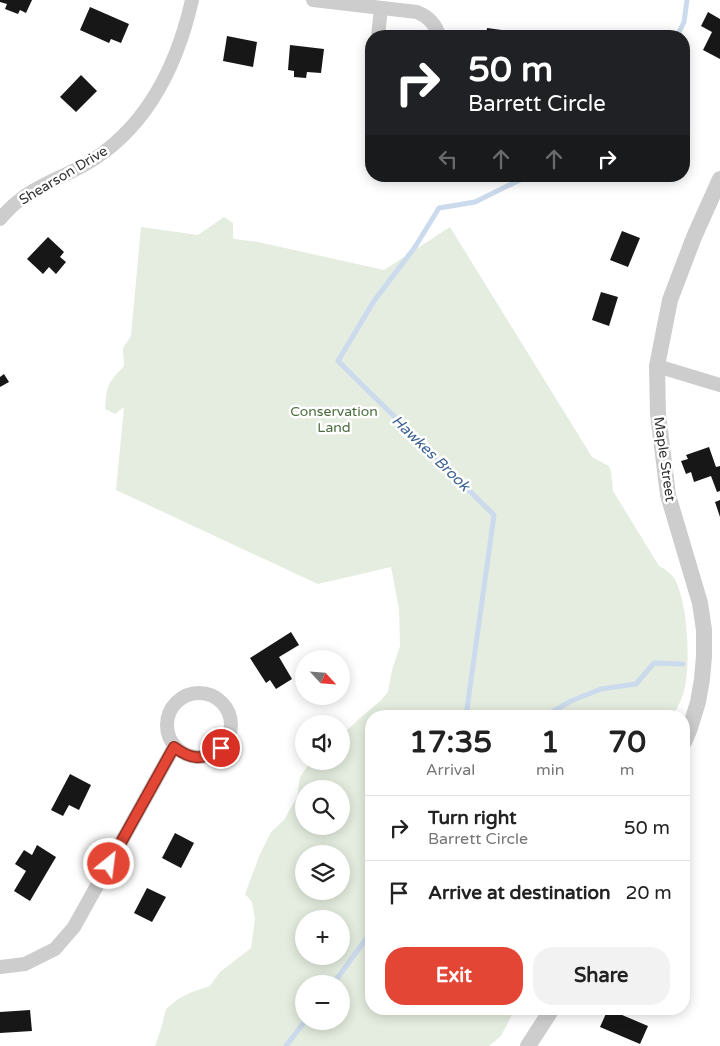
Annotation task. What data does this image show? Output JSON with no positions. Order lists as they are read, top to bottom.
{
  "streets": {
    "street": ["Shearson Drive", "Maple Street"]
  },
  "water": ["Hawkes Brook"],
  "parks": ["Conservation Land"],
  "north": "bottom right",
  "page": {
    "turn": ["50 m", "Barrett Circle"],
    "map_buttons": ["+", "−"],
    "eta": [
      "17:35",
      "Arrival",
      "1",
      "min",
      "70",
      "m"
    ],
    "list": [
      {
        "name": "Turn right",
        "note": "Barrett Circle",
        "value": "50 m"
      },
      {
        "name": "Arrive at destination",
        "value": "20 m"
      }
    ],
    "buttons": ["Exit", "Share"]
  }
}
